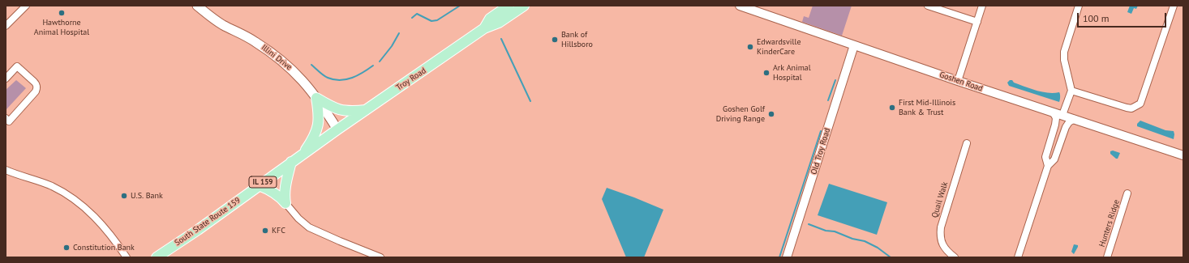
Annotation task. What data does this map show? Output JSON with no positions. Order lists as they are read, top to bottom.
{
  "streets": {
    "main road": [
      "Illini Drive",
      "Troy Road",
      "IL 159",
      "South State Route 159"
    ],
    "street": [
      "Goshen Road",
      "Old Troy Road",
      "Quail Walk",
      "Hunters Ridge"
    ]
  },
  "crossings": [
    ["Illini Drive", "Troy Road"],
    ["Illini Drive", "South State Route 159"],
    ["Troy Road", "South State Route 159"],
    ["Goshen Road", "Old Troy Road"]
  ],
  "places": [
    "Hawthorne Animal Hospital",
    "Bank of Hillsboro",
    "Edwardsville KinderCare",
    "Ark Animal Hospital",
    "First Mid-Illinois Bank & Trust",
    "Goshen Golf Driving Range",
    "U.S. Bank",
    "KFC",
    "Constitution Bank"
  ],
  "scale_bar": "100 m"
}
